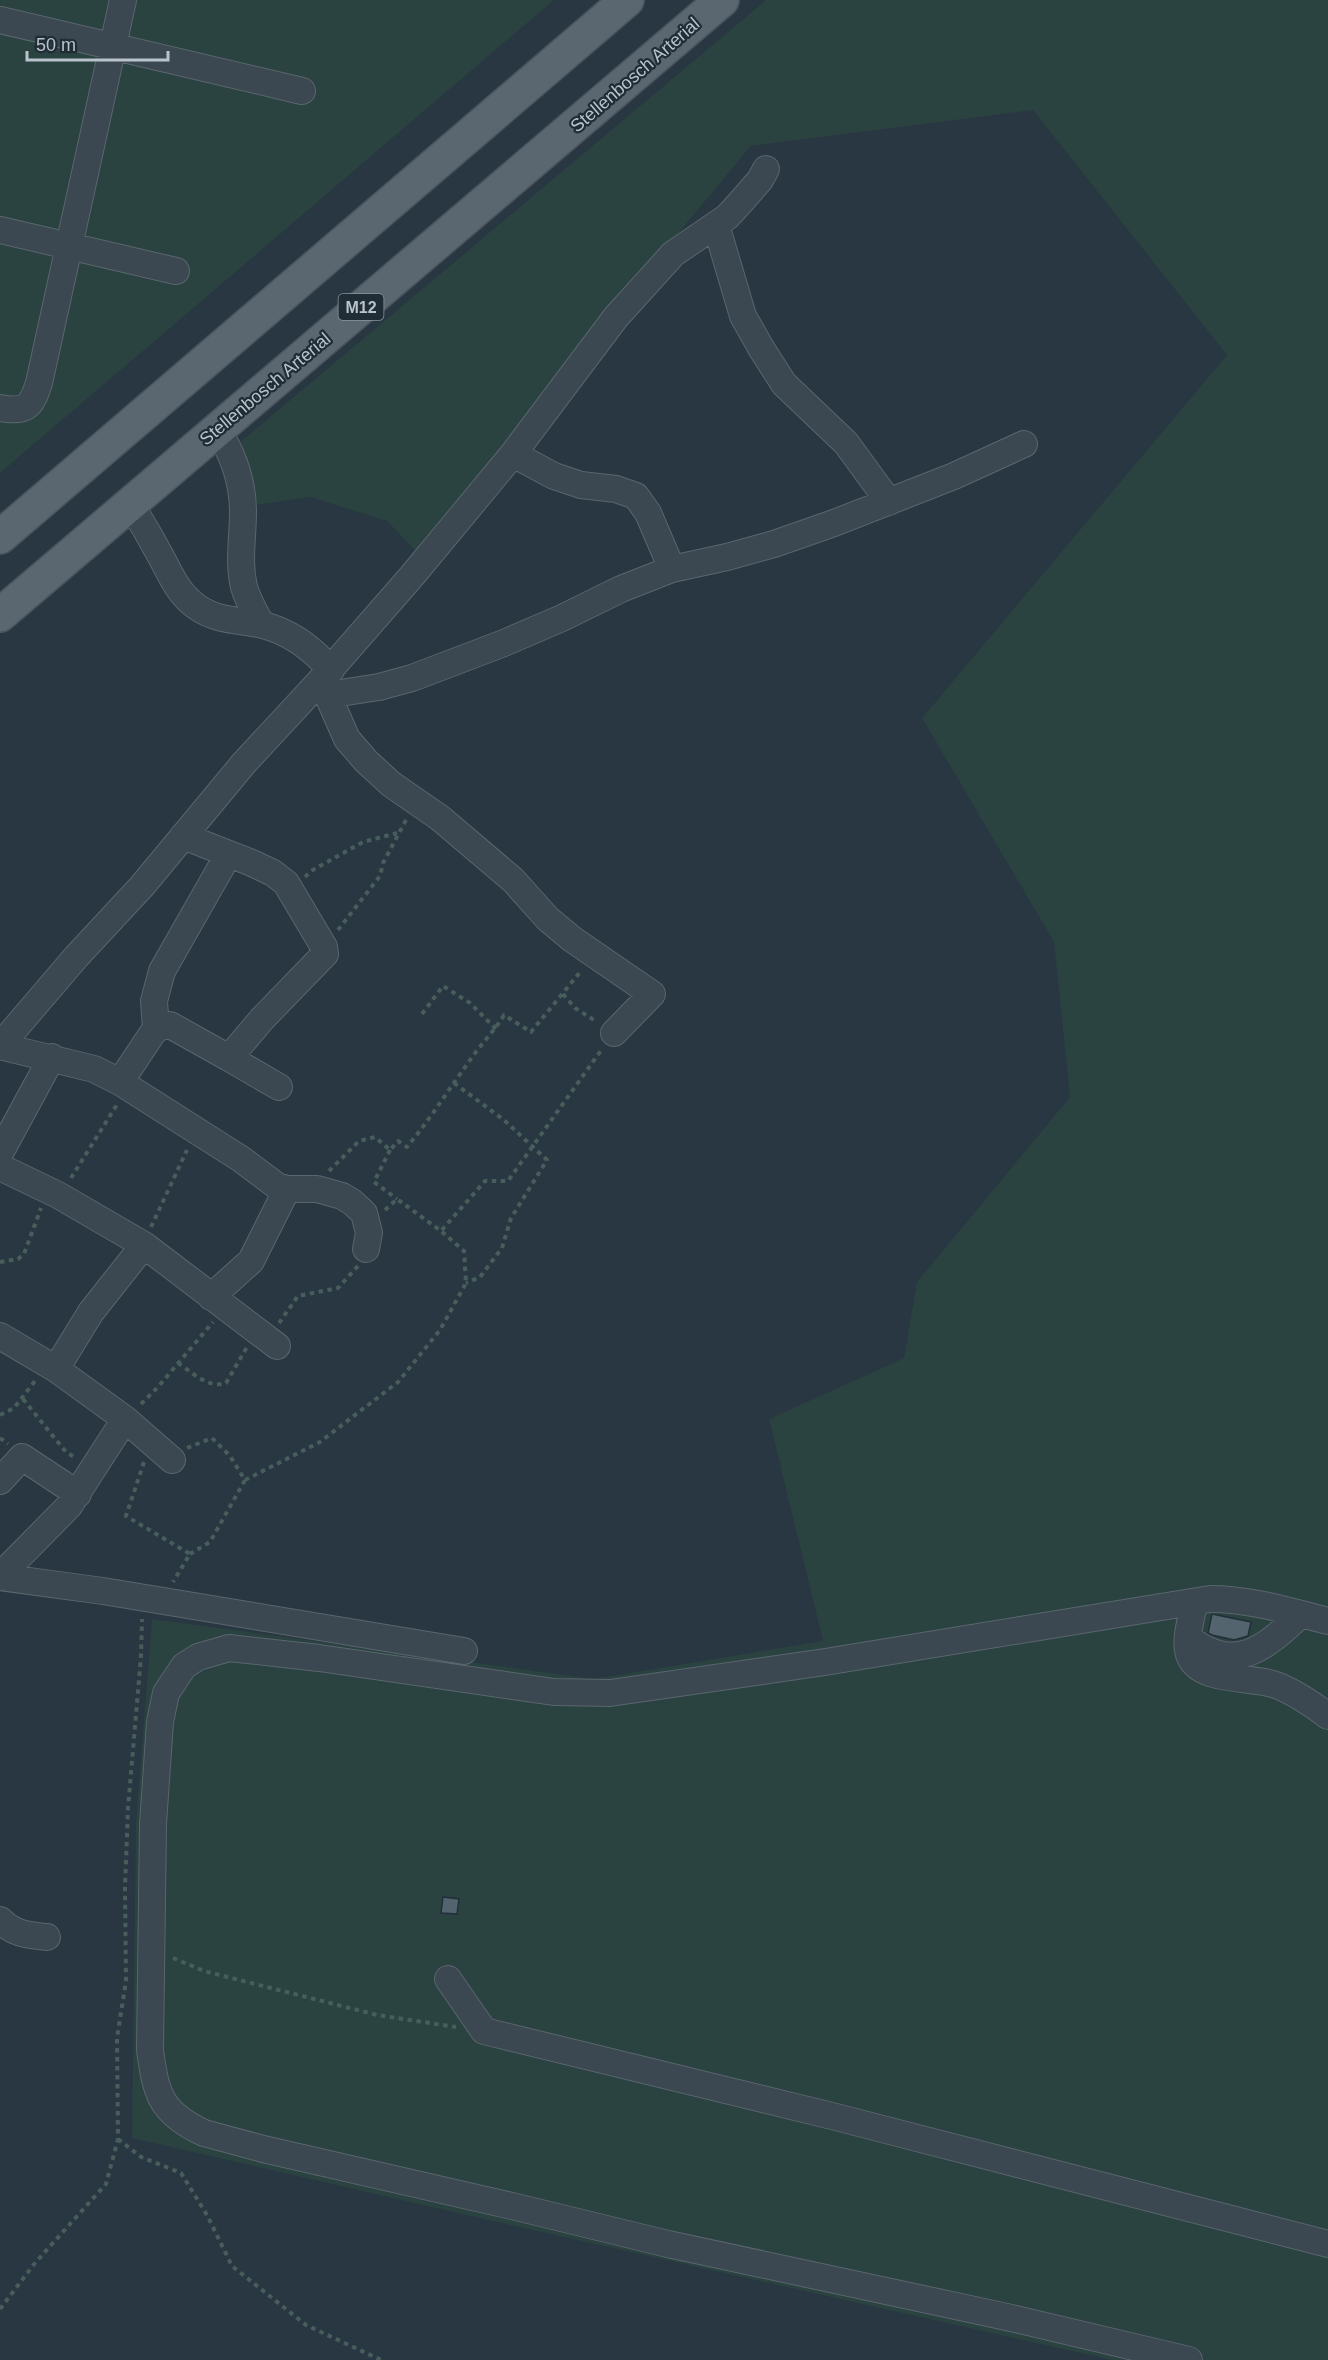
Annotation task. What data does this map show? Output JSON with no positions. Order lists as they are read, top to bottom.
{
  "streets": {
    "main road": ["Stellenbosch Arterial", "M12"]
  },
  "scale_bar": "50 m"
}
